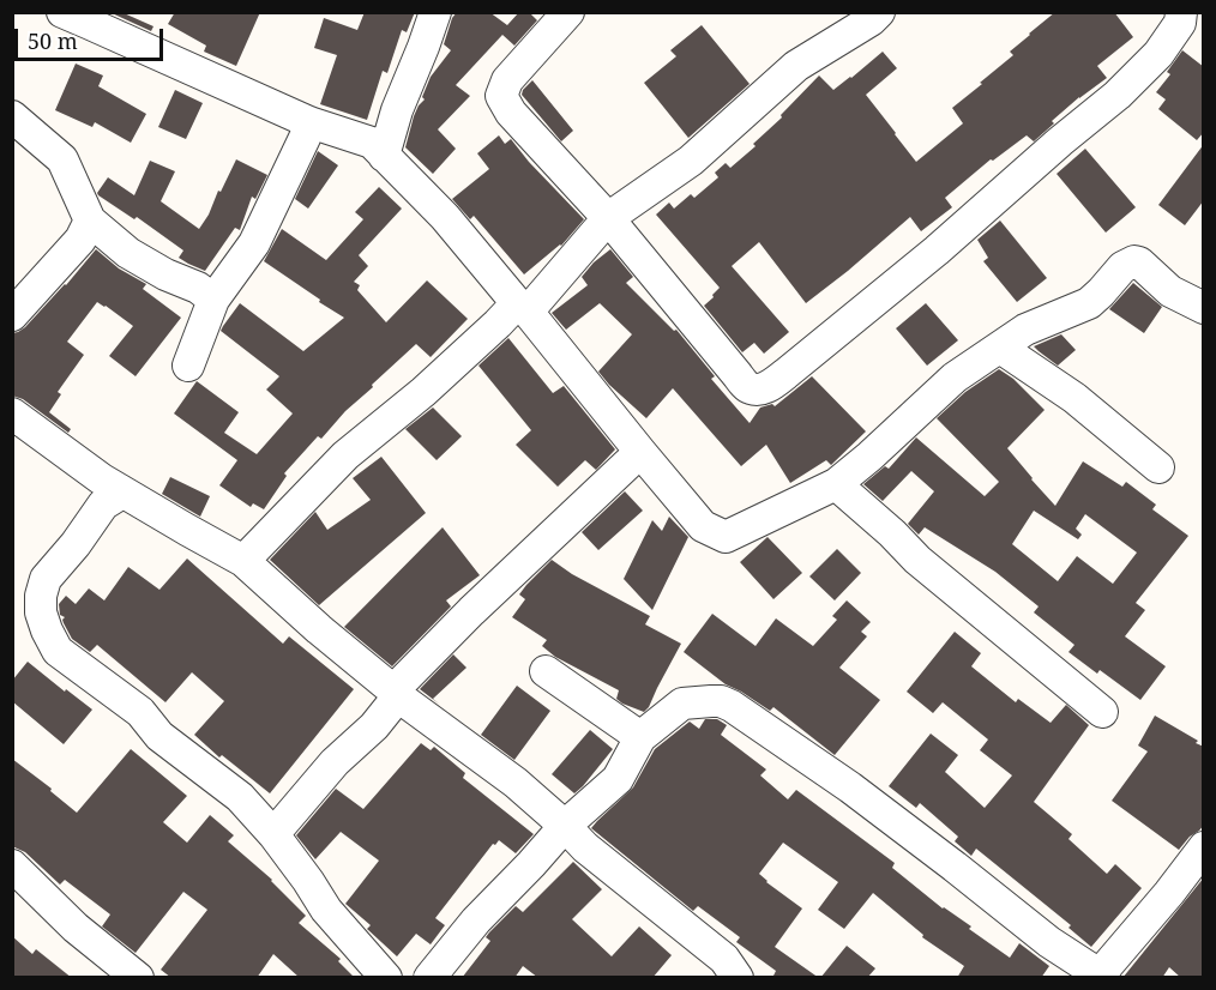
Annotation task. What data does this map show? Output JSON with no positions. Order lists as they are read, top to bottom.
{
  "scale_bar": "50 m"
}
